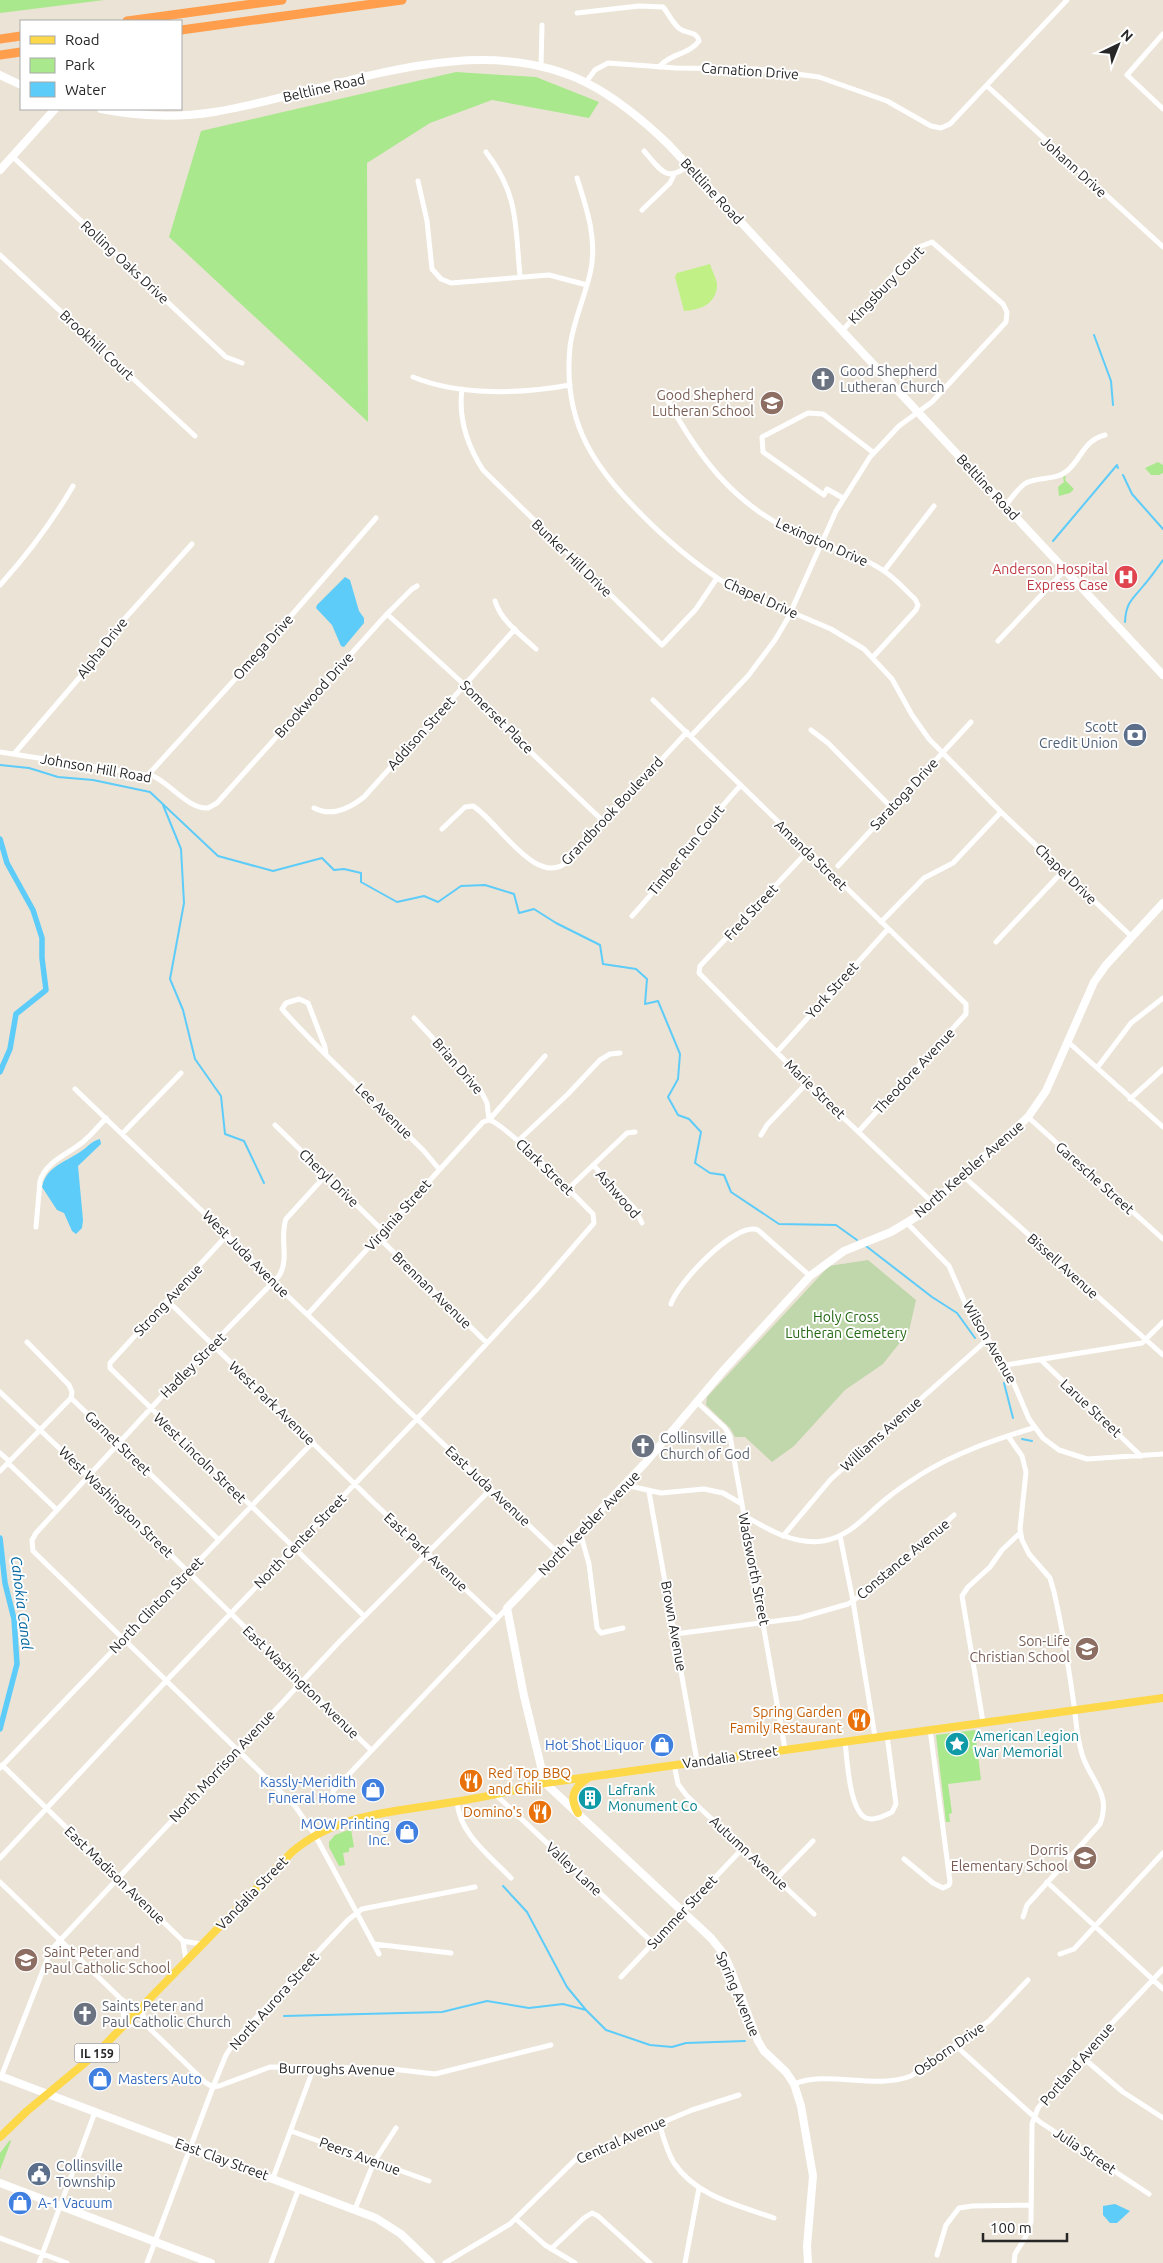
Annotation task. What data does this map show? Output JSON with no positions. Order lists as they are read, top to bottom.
{
  "streets": {
    "main road": ["Vandalia Street", "IL 159"],
    "street": [
      "Carnation Drive",
      "Beltline Road",
      "Johann Drive",
      "Rolling Oaks Drive",
      "Kingsbury Court",
      "Brookhill Court",
      "Lexington Drive",
      "Bunker Hill Drive",
      "Chapel Drive",
      "Omega Drive",
      "Alpha Drive",
      "Brookwood Drive",
      "Somerset Place",
      "Addison Street",
      "Johnson Hill Road",
      "Saratoga Drive",
      "Grandbrook Boulevard",
      "Timber Run Court",
      "Amanda Street",
      "Fred Street",
      "York Street",
      "Brian Drive",
      "Theodore Avenue",
      "Marie Street",
      "Lee Avenue",
      "Clark Street",
      "North Keebler Avenue",
      "Cheryl Drive",
      "Garesche Street",
      "Ashwood",
      "Virginia Street",
      "West Juda Avenue",
      "Bissell Avenue",
      "Brennan Avenue",
      "Strong Avenue",
      "Wilson Avenue",
      "Hadley Street",
      "West Park Avenue",
      "Larue Street",
      "Williams Avenue",
      "Garnet Street",
      "West Lincoln Street",
      "East Juda Avenue",
      "West Washington Street",
      "North Center Street",
      "East Park Avenue",
      "Constance Avenue",
      "Wadsworth Street",
      "North Clinton Street",
      "Brown Avenue",
      "East Washington Avenue",
      "North Morrison Avenue",
      "Autumn Avenue",
      "Valley Lane",
      "East Madison Avenue",
      "Summer Street",
      "Spring Avenue",
      "North Aurora Street",
      "Osborn Drive",
      "Portland Avenue",
      "Burroughs Avenue",
      "Central Avenue",
      "Julia Street",
      "Peers Avenue",
      "East Clay Street"
    ]
  },
  "crossings": [
    ["Carnation Drive", "Beltline Road"],
    ["Carnation Drive", "Johann Drive"],
    ["Beltline Road", "Kingsbury Court"],
    ["Beltline Road", "Grandbrook Boulevard"],
    ["Kingsbury Court", "Grandbrook Boulevard"],
    ["Lexington Drive", "Chapel Drive"],
    ["Lexington Drive", "Grandbrook Boulevard"],
    ["Bunker Hill Drive", "Chapel Drive"],
    ["Chapel Drive", "Saratoga Drive"],
    ["Chapel Drive", "Grandbrook Boulevard"],
    ["Chapel Drive", "North Keebler Avenue"],
    ["Omega Drive", "Johnson Hill Road"],
    ["Alpha Drive", "Johnson Hill Road"],
    ["Brookwood Drive", "Somerset Place"],
    ["Brookwood Drive", "Johnson Hill Road"],
    ["Somerset Place", "Addison Street"],
    ["Somerset Place", "Grandbrook Boulevard"],
    ["Grandbrook Boulevard", "Amanda Street"],
    ["Timber Run Court", "Amanda Street"],
    ["Amanda Street", "Fred Street"],
    ["Amanda Street", "York Street"],
    ["Amanda Street", "Theodore Avenue"],
    ["Fred Street", "Marie Street"],
    ["York Street", "Marie Street"],
    ["Brian Drive", "Clark Street"],
    ["Brian Drive", "Virginia Street"],
    ["Theodore Avenue", "Marie Street"],
    ["Marie Street", "North Keebler Avenue"],
    ["Lee Avenue", "Virginia Street"],
    ["Clark Street", "Virginia Street"],
    ["Clark Street", "North Center Street"],
    ["North Keebler Avenue", "Garesche Street"],
    ["North Keebler Avenue", "Bissell Avenue"],
    ["North Keebler Avenue", "Wilson Avenue"],
    ["North Keebler Avenue", "East Juda Avenue"],
    ["North Keebler Avenue", "East Park Avenue"],
    ["North Keebler Avenue", "Wadsworth Street"],
    ["North Keebler Avenue", "East Washington Avenue"],
    ["Cheryl Drive", "Virginia Street"],
    ["Cheryl Drive", "Hadley Street"],
    ["Virginia Street", "West Juda Avenue"],
    ["Virginia Street", "Brennan Avenue"],
    ["West Juda Avenue", "Strong Avenue"],
    ["West Juda Avenue", "Hadley Street"],
    ["West Juda Avenue", "East Juda Avenue"],
    ["West Juda Avenue", "North Center Street"],
    ["Brennan Avenue", "North Center Street"],
    ["Strong Avenue", "West Park Avenue"],
    ["Strong Avenue", "West Lincoln Street"],
    ["Wilson Avenue", "Larue Street"],
    ["Wilson Avenue", "Williams Avenue"],
    ["Hadley Street", "West Park Avenue"],
    ["Hadley Street", "Garnet Street"],
    ["Hadley Street", "West Lincoln Street"],
    ["Hadley Street", "West Washington Street"],
    ["Hadley Street", "North Clinton Street"],
    ["West Park Avenue", "North Center Street"],
    ["West Park Avenue", "East Park Avenue"],
    ["West Park Avenue", "North Clinton Street"],
    ["Garnet Street", "North Clinton Street"],
    ["West Lincoln Street", "North Center Street"],
    ["West Lincoln Street", "North Clinton Street"],
    ["West Lincoln Street", "North Morrison Avenue"],
    ["East Juda Avenue", "North Center Street"],
    ["East Juda Avenue", "North Morrison Avenue"],
    ["West Washington Street", "North Center Street"],
    ["West Washington Street", "North Clinton Street"],
    ["West Washington Street", "East Washington Avenue"],
    ["North Center Street", "East Park Avenue"],
    ["North Center Street", "East Washington Avenue"],
    ["North Center Street", "East Madison Avenue"],
    ["East Park Avenue", "North Morrison Avenue"],
    ["Constance Avenue", "Wadsworth Street"],
    ["Constance Avenue", "Brown Avenue"],
    ["Wadsworth Street", "Vandalia Street"],
    ["North Clinton Street", "East Madison Avenue"],
    ["Brown Avenue", "Vandalia Street"],
    ["East Washington Avenue", "North Morrison Avenue"],
    ["Vandalia Street", "Autumn Avenue"],
    ["Vandalia Street", "Valley Lane"],
    ["Vandalia Street", "Spring Avenue"],
    ["Vandalia Street", "IL 159"],
    ["Vandalia Street", "East Clay Street"],
    ["North Morrison Avenue", "East Madison Avenue"],
    ["North Morrison Avenue", "East Clay Street"],
    ["Autumn Avenue", "Summer Street"],
    ["Valley Lane", "Summer Street"],
    ["Summer Street", "Spring Avenue"],
    ["Spring Avenue", "Osborn Drive"],
    ["North Aurora Street", "Burroughs Avenue"],
    ["North Aurora Street", "East Clay Street"],
    ["Osborn Drive", "Julia Street"],
    ["IL 159", "East Clay Street"],
    ["Portland Avenue", "Julia Street"]
  ],
  "water": ["Cahokia Canal"],
  "parks": ["Holy Cross Lutheran Cemetery"],
  "places": {
    "church": ["Good Shepherd Lutheran Church", "Collinsville Church of God", "Saints Peter and Paul Catholic Church"],
    "school or university": [
      "Good Shepherd Lutheran School",
      "Son-Life Christian School",
      "Dorris Elementary School",
      "Saint Peter and Paul Catholic School"
    ],
    "hospital": ["Anderson Hospital Express Case"],
    "bank": ["Scott Credit Union"],
    "restaurant": ["Spring Garden Family Restaurant", "Red Top BBQ and Chili", "Domino's"],
    "place": ["American Legion War Memorial"],
    "shop": [
      "Hot Shot Liquor",
      "Kassly-Meridith Funeral Home",
      "MOW Printing Inc.",
      "Masters Auto",
      "A-1 Vacuum"
    ],
    "building": ["Lafrank Monument Co"],
    "public building": ["Collinsville Township"]
  },
  "legend": ["Road", "Park", "Water"],
  "scale_bar": "100 m",
  "north": "top right"
}
